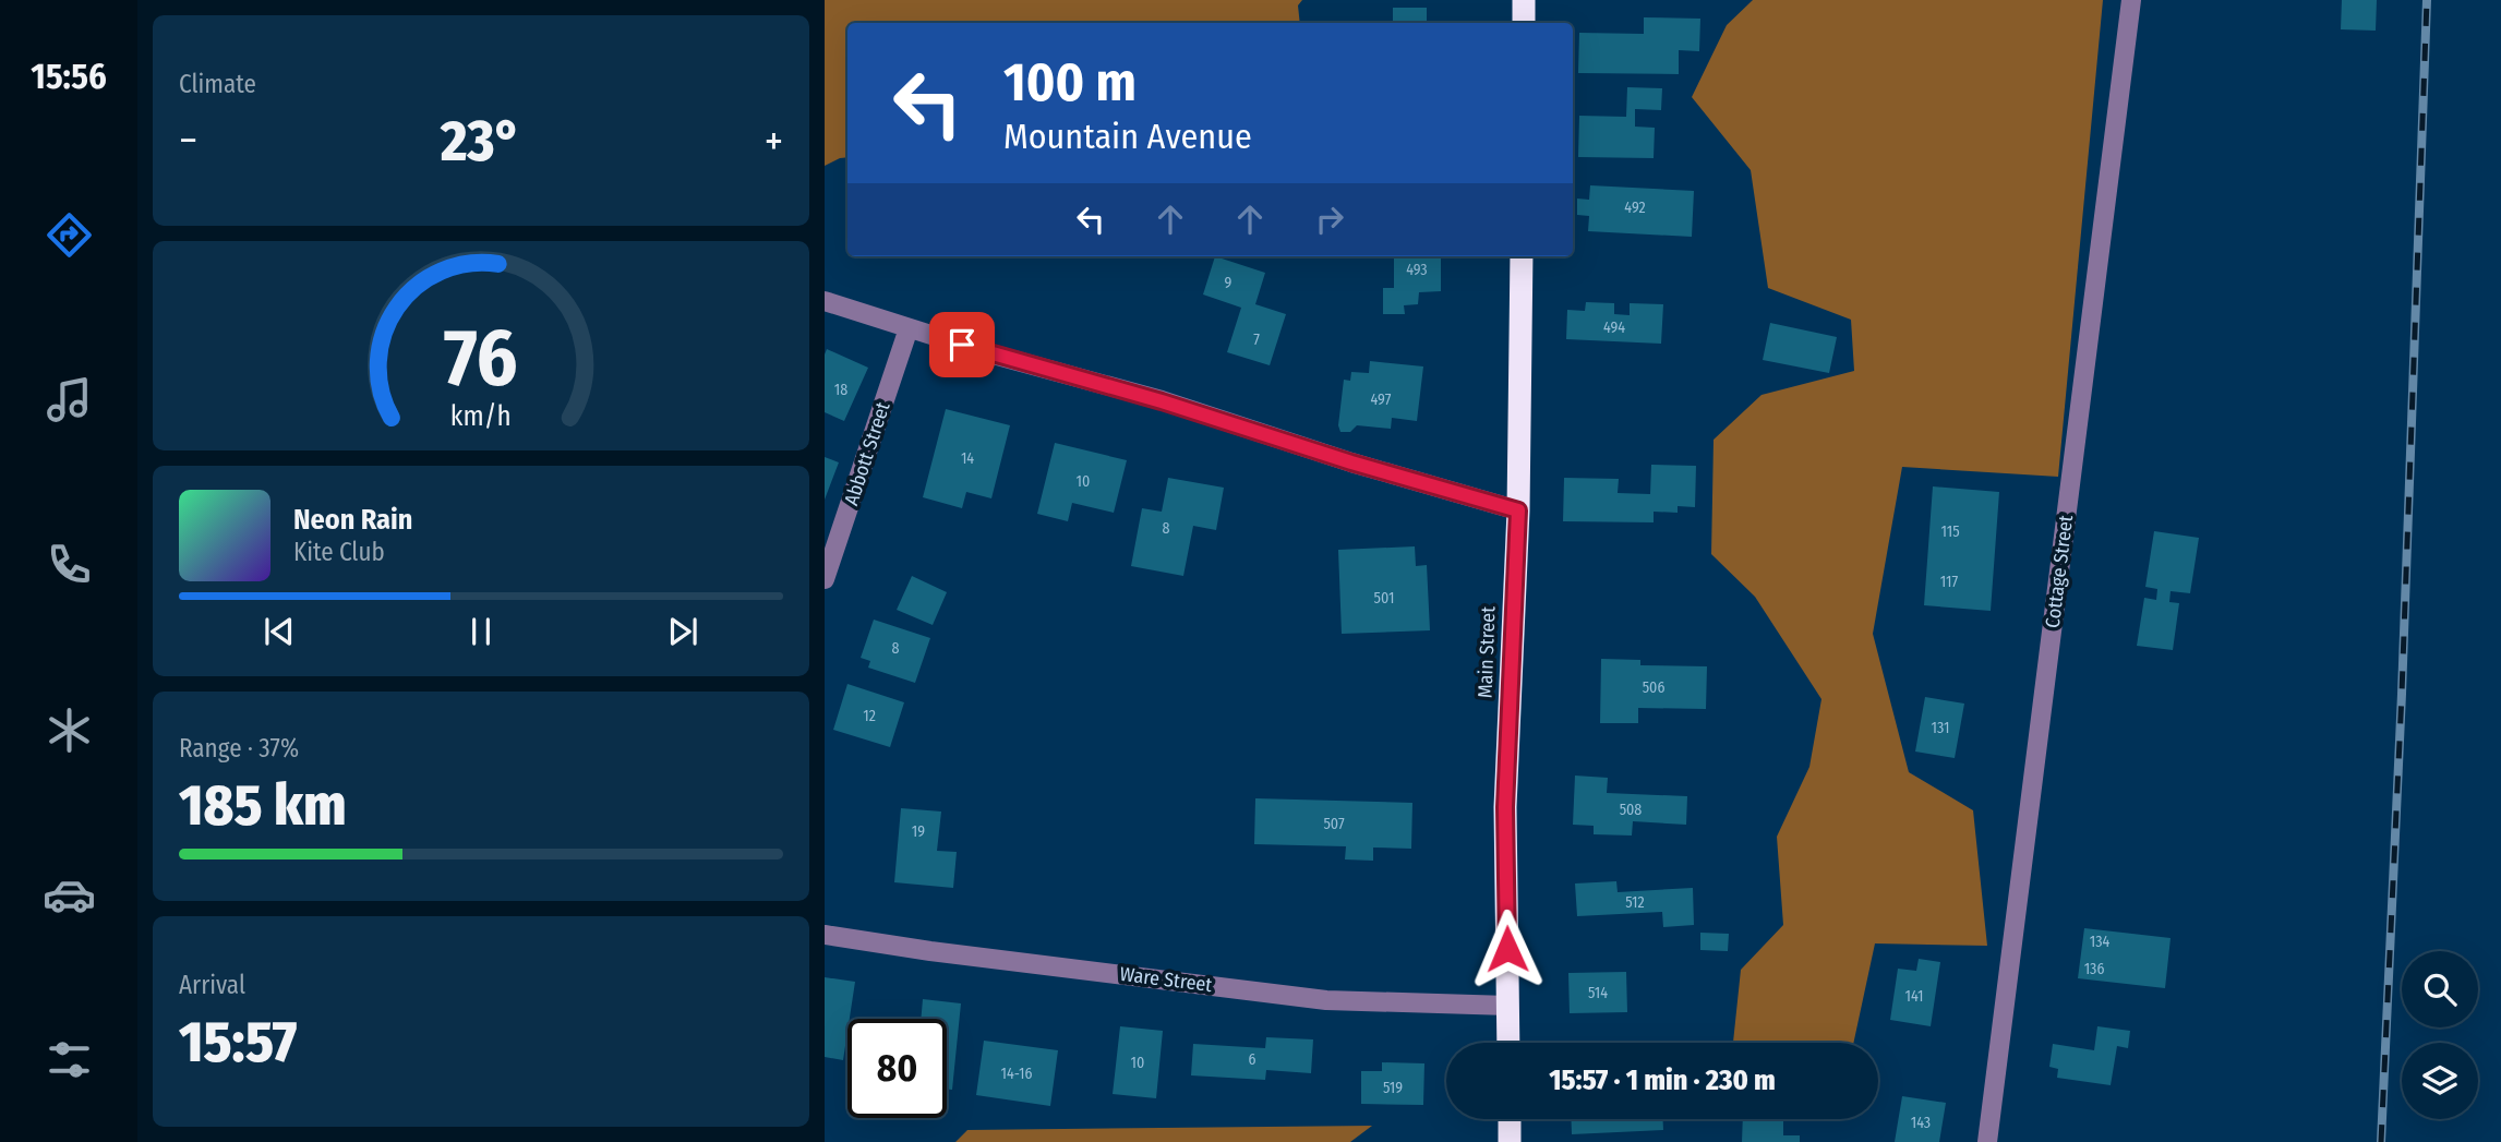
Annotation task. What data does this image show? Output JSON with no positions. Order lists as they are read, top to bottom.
{
  "streets": {
    "highway": ["Main Street"],
    "street": ["Abbott Street", "Cottage Street", "Ware Street"]
  },
  "crossings": [
    ["Main Street", "Ware Street"]
  ],
  "house_numbers": [
    "492",
    "493",
    "9",
    "494",
    "7",
    "18",
    "497",
    "14",
    "10",
    "8",
    "115",
    "117",
    "501",
    "8",
    "506",
    "12",
    "131",
    "508",
    "507",
    "19",
    "512",
    "134",
    "136",
    "514",
    "141",
    "6",
    "10",
    "14-16",
    "519",
    "143"
  ],
  "page": {
    "tabs": "15:56",
    "tile": [
      "Climate",
      ["Range · 37%", "185 km"],
      ["Arrival", "15:57"]
    ],
    "turn": ["100 m", "Mountain Avenue"],
    "heat": ["−", "23°", "+"],
    "song": ["Neon Rain", "Kite Club"],
    "limit": "80",
    "trip": "15:57 · 1 min · 230 m",
    "gauge": ["76", "km/h"]
  }
}
